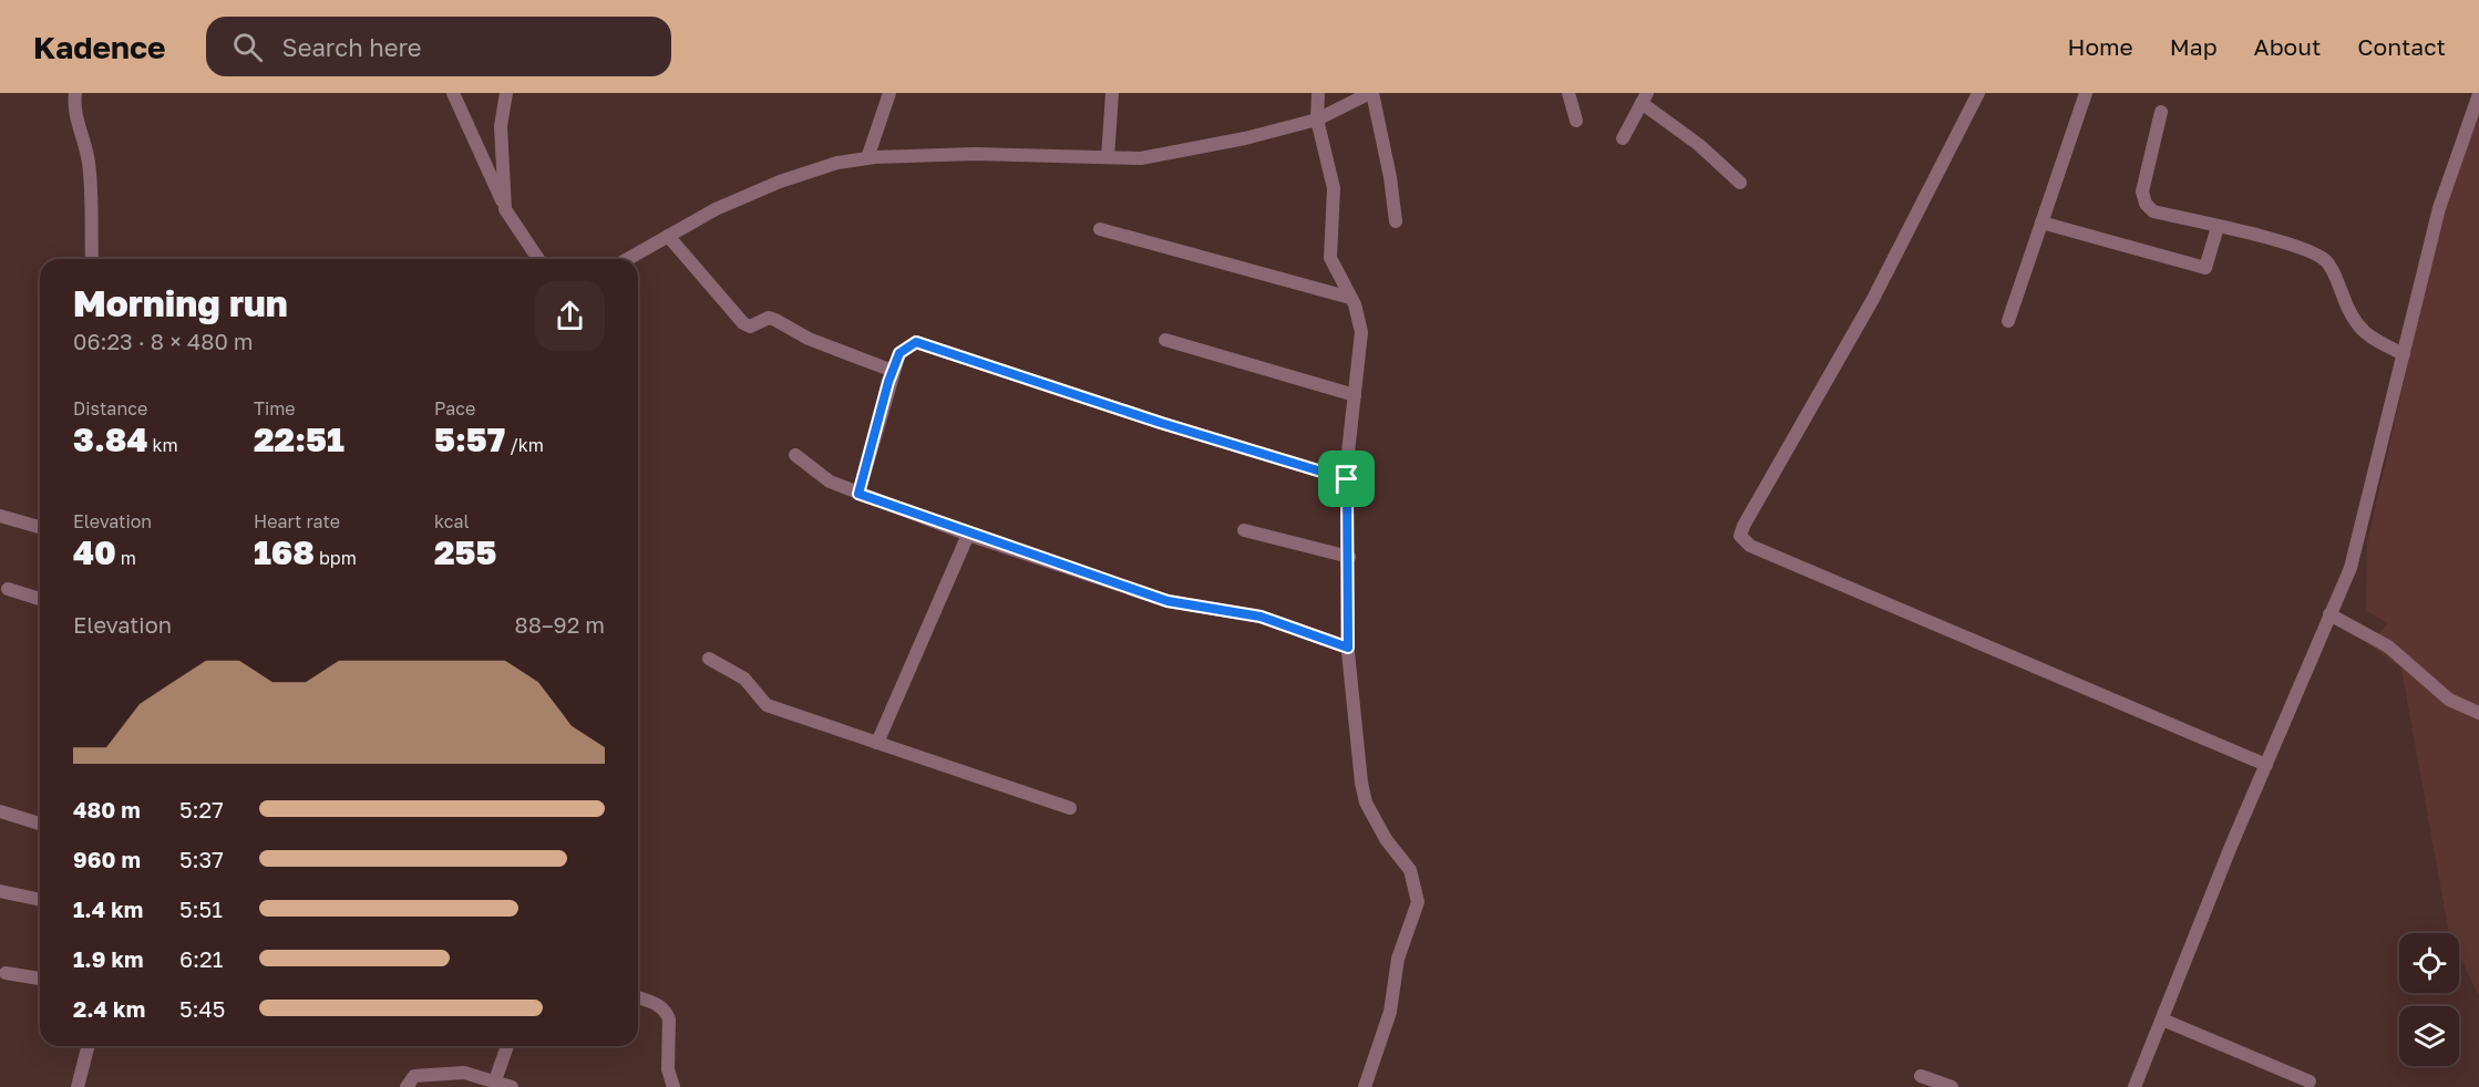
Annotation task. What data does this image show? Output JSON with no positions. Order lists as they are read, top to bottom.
{
  "page": {
    "header": "Kadence",
    "search": "Search here",
    "nav": [
      "Home",
      "Map",
      "About",
      "Contact"
    ],
    "heading": ["Morning run", "06:23 · 8 × 480 m"],
    "stats": [
      ["Distance", "3.84 km"],
      ["Time", "22:51"],
      ["Pace", "5:57 /km"],
      ["Elevation", "40 m"],
      ["Heart rate", "168 bpm"],
      ["kcal", "255"]
    ],
    "chart": ["Elevation", "88–92 m"],
    "list": [
      {
        "name": "480 m",
        "note": "5:27"
      },
      {
        "name": "960 m",
        "note": "5:37"
      },
      {
        "name": "1.4 km",
        "note": "5:51"
      },
      {
        "name": "1.9 km",
        "note": "6:21"
      },
      {
        "name": "2.4 km",
        "note": "5:45"
      }
    ]
  }
}
